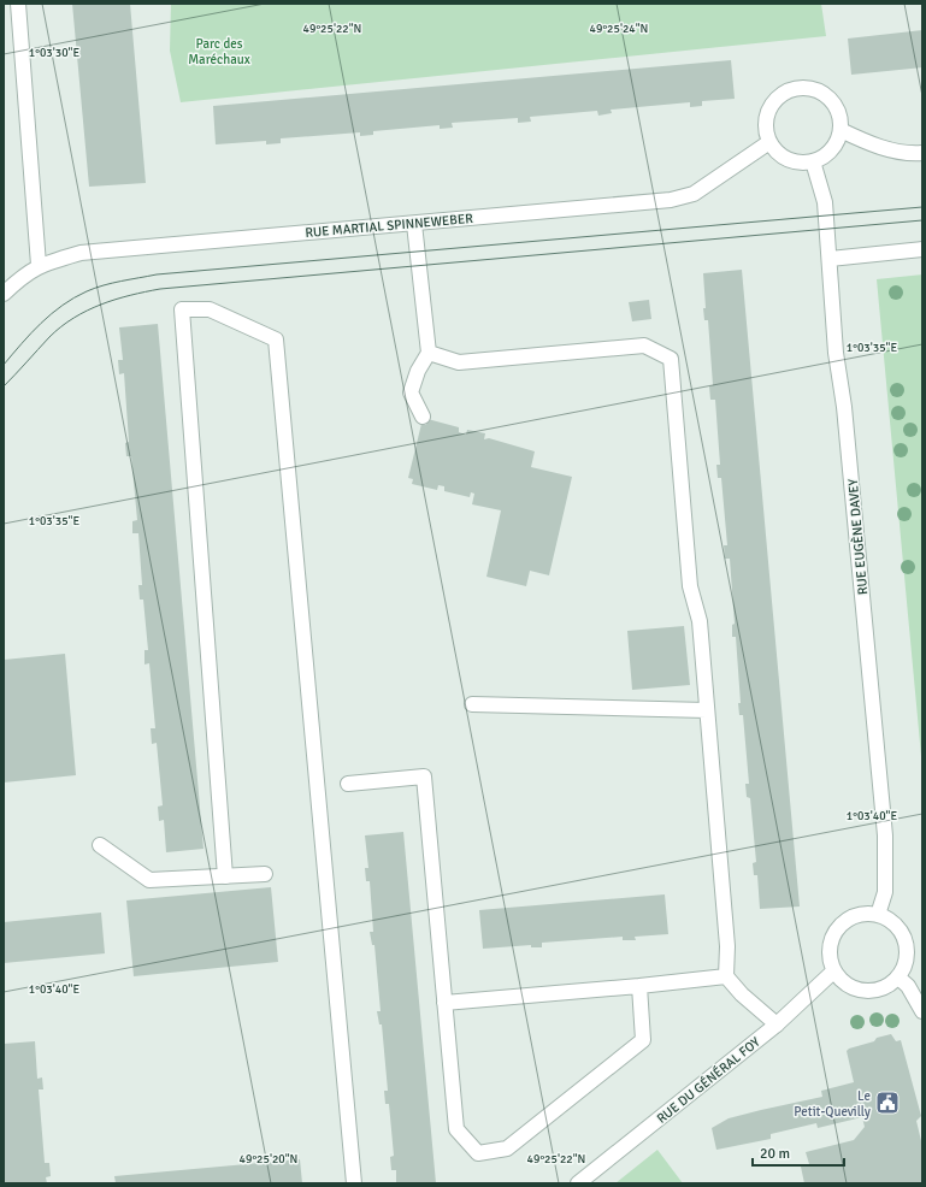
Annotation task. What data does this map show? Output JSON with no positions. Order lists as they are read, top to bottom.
{
  "streets": {
    "street": ["RUE MARTIAL SPINNEWEBER", "RUE EUGÈNE DAVEY", "RUE DU GÉNÉRAL FOY"]
  },
  "crossings": [
    ["RUE MARTIAL SPINNEWEBER", "RUE EUGÈNE DAVEY"],
    ["RUE EUGÈNE DAVEY", "RUE DU GÉNÉRAL FOY"]
  ],
  "parks": ["Parc des Maréchaux"],
  "places": {
    "public building": ["Le Petit-Quevilly"]
  },
  "scale_bar": "20 m",
  "coordinates": [
    "49°25'22\"N",
    "49°25'24\"N",
    "1°03'30\"E",
    "1°03'35\"E",
    "1°03'40\"E",
    "49°25'20\"N"
  ]
}
